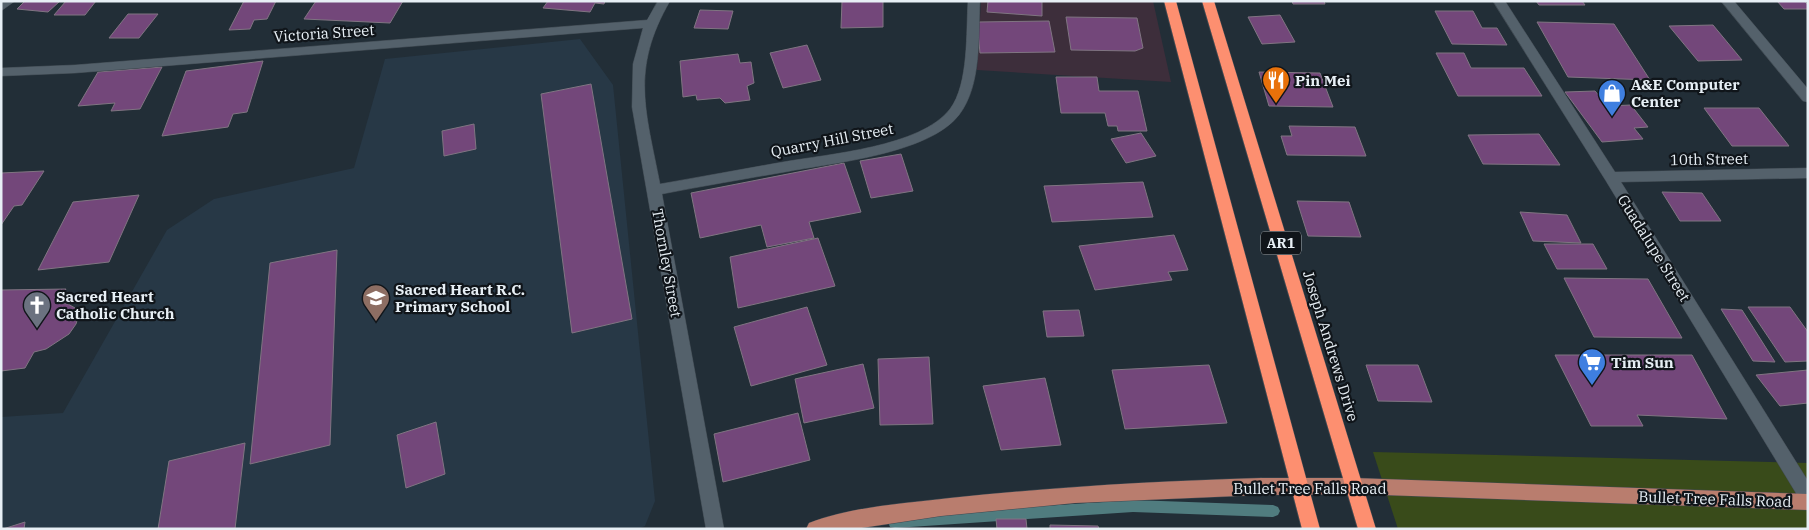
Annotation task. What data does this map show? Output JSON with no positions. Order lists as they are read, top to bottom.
{
  "streets": {
    "highway": ["AR1", "Joseph Andrews Drive"],
    "main road": ["Bullet Tree Falls Road"],
    "street": [
      "Victoria Street",
      "Quarry Hill Street",
      "10th Street",
      "Guadalupe Street",
      "Thornley Street"
    ]
  },
  "crossings": [
    ["Victoria Street", "Thornley Street"],
    ["Quarry Hill Street", "Thornley Street"],
    ["10th Street", "Guadalupe Street"],
    ["AR1", "Bullet Tree Falls Road"],
    ["Joseph Andrews Drive", "Bullet Tree Falls Road"]
  ],
  "places": {
    "restaurant": ["Pin Mei"],
    "shop": ["A&E Computer Center"],
    "school or university": ["Sacred Heart R.C. Primary School"],
    "church": ["Sacred Heart Catholic Church"],
    "supermarket": ["Tim Sun"]
  }
}
